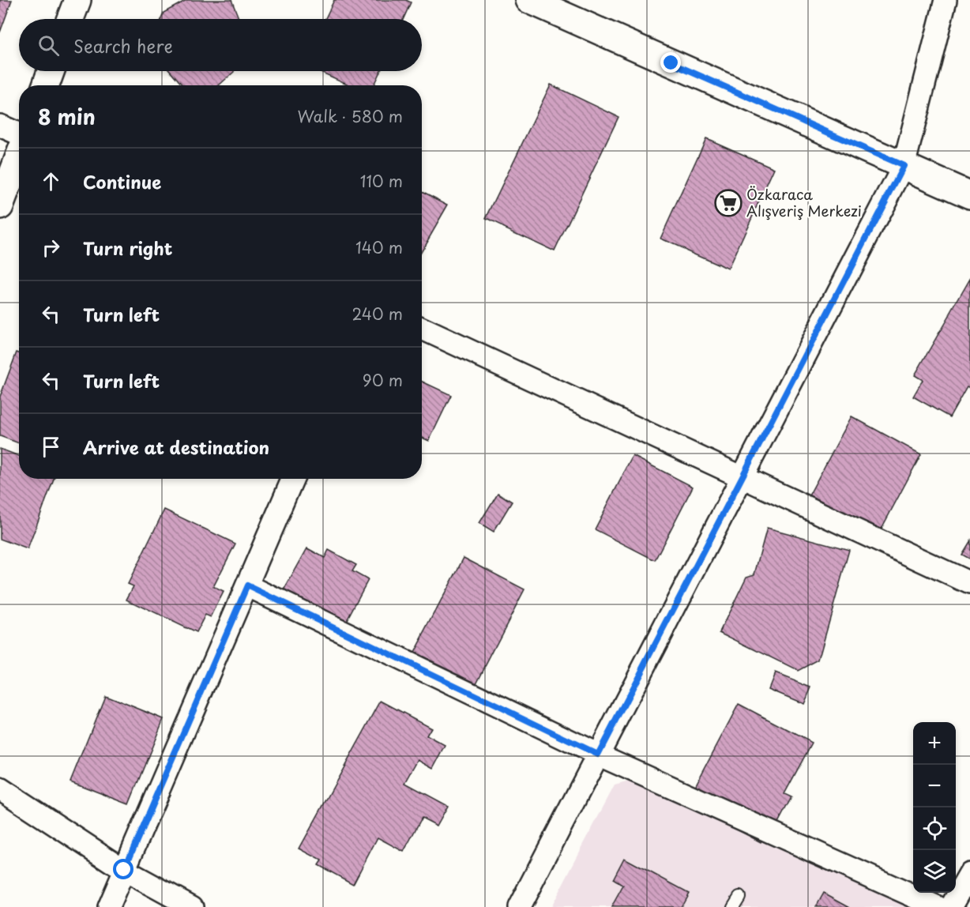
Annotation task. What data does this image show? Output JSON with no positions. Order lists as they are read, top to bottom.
{
  "places": {
    "supermarket": ["Özkaraca Alışveriş Merkezi"]
  },
  "page": {
    "search": "Search here",
    "heading": ["8 min", "Walk · 580 m"],
    "list": [
      ["Continue", "110 m"],
      ["Turn right", "140 m"],
      ["Turn left", "240 m"],
      ["Turn left", "90 m"],
      "Arrive at destination"
    ],
    "map_buttons": ["+", "−"]
  }
}
